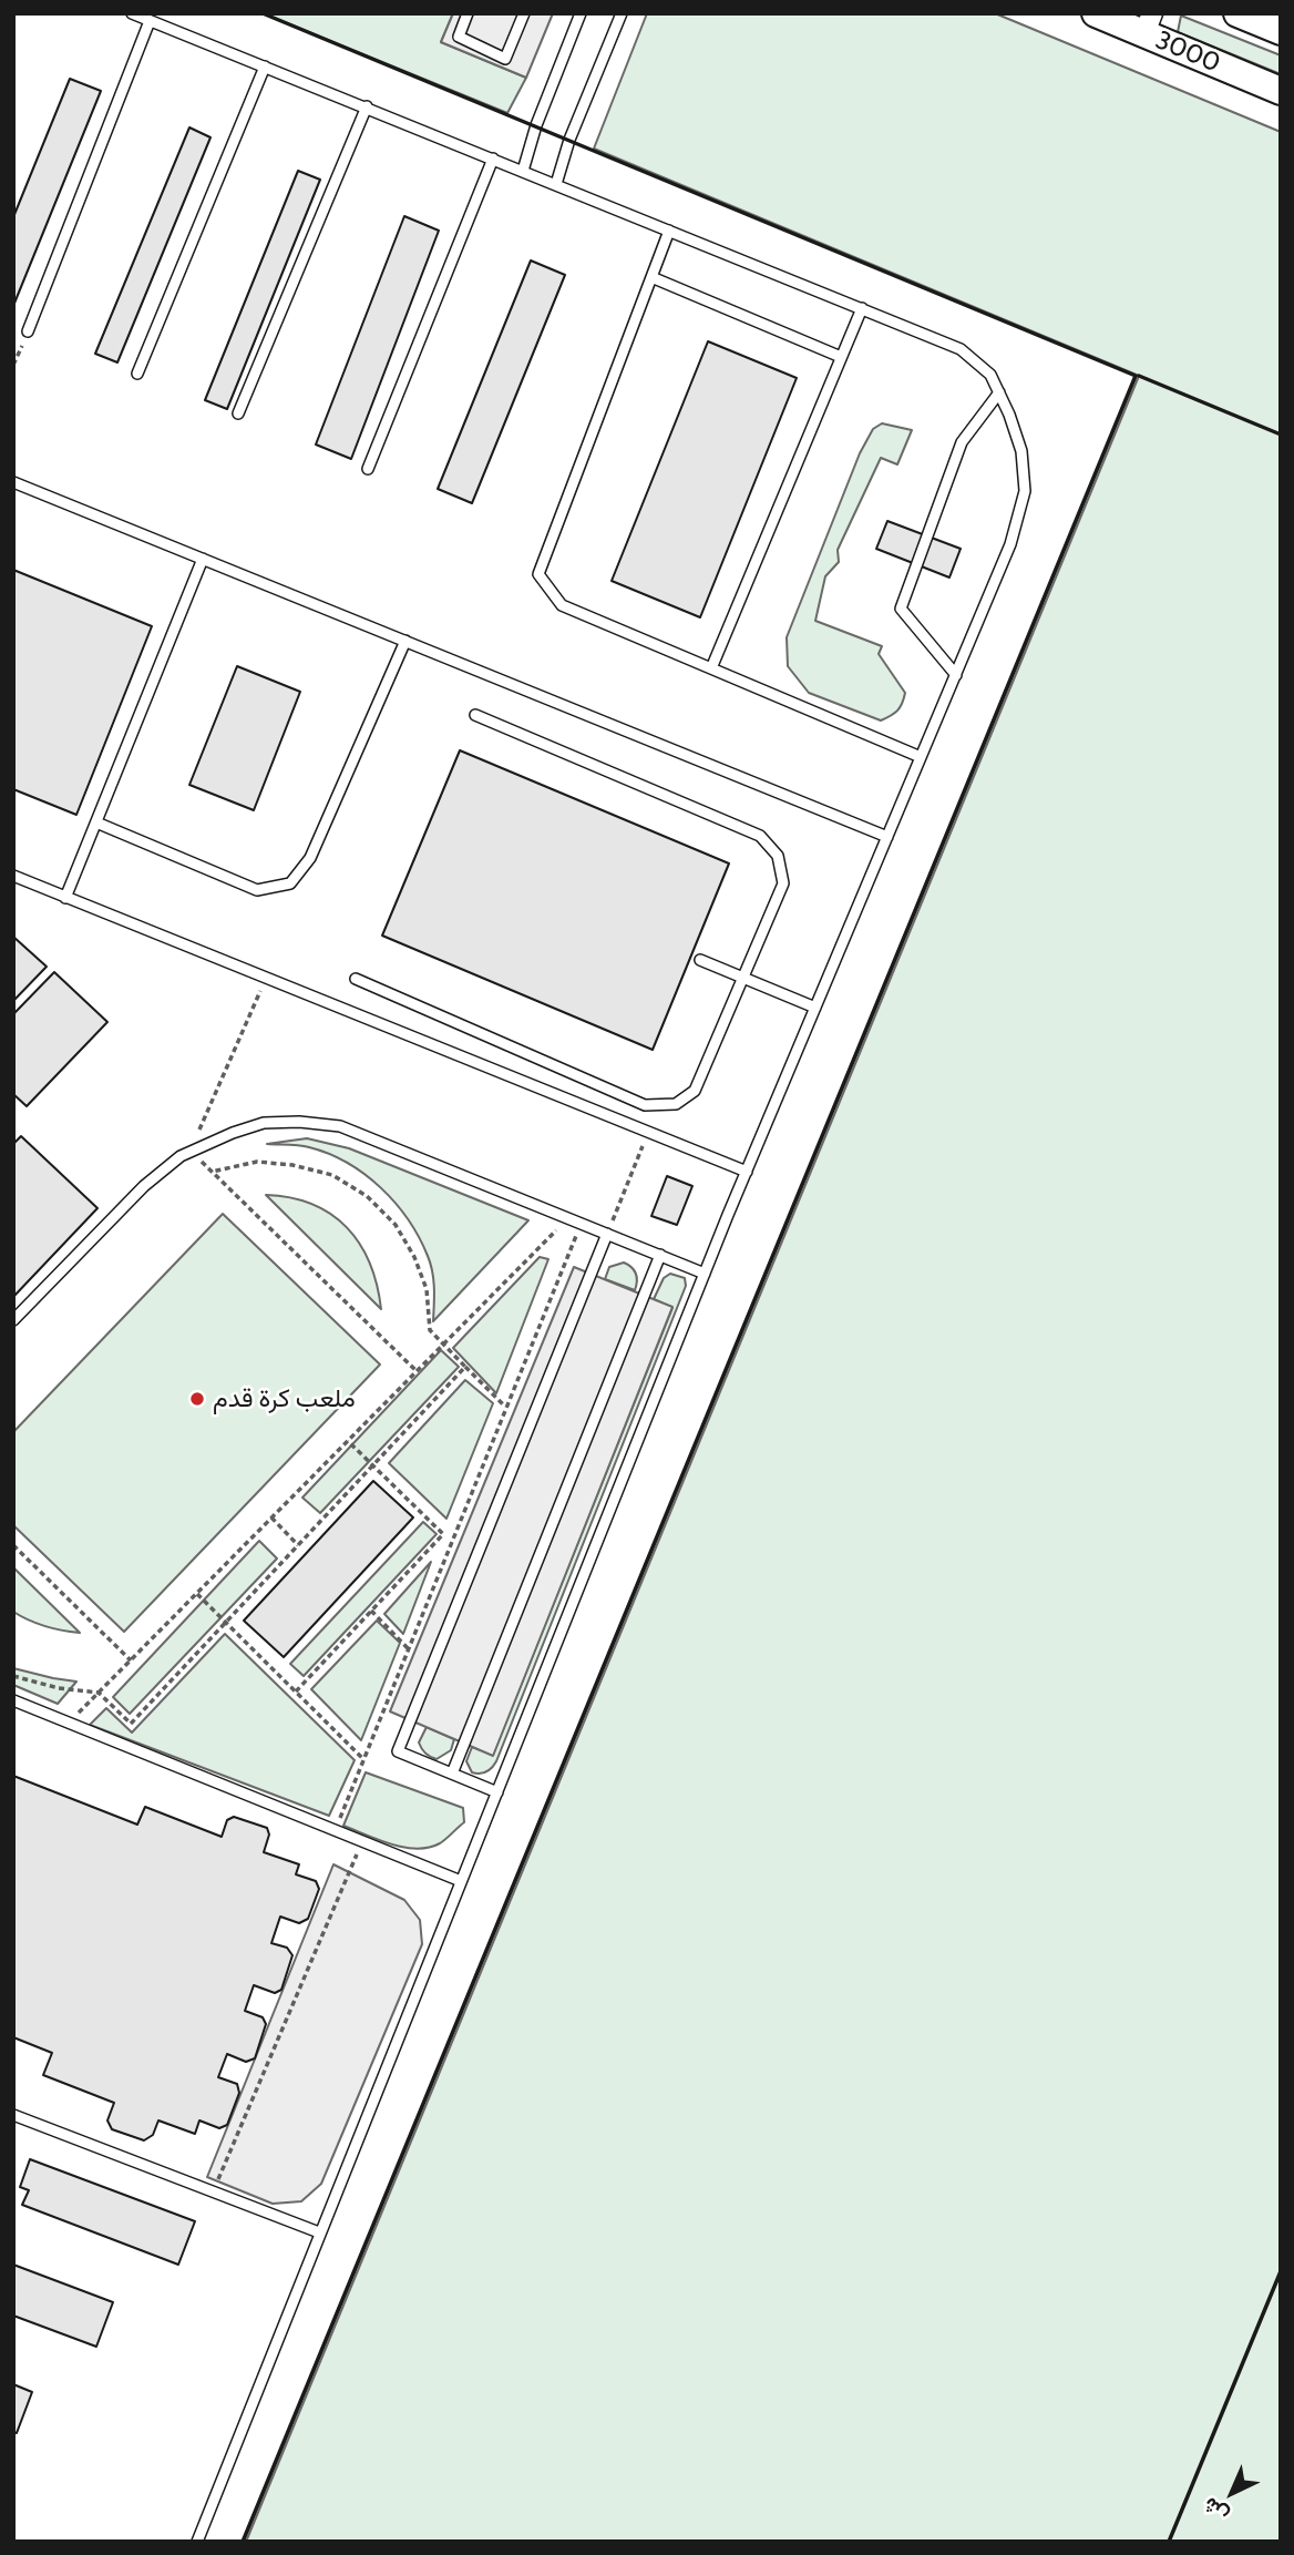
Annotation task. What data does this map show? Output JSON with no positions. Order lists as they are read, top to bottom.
{
  "streets": {
    "street": ["3000"]
  },
  "places": ["ملعب كرة قدم"],
  "north": "bottom left"
}
